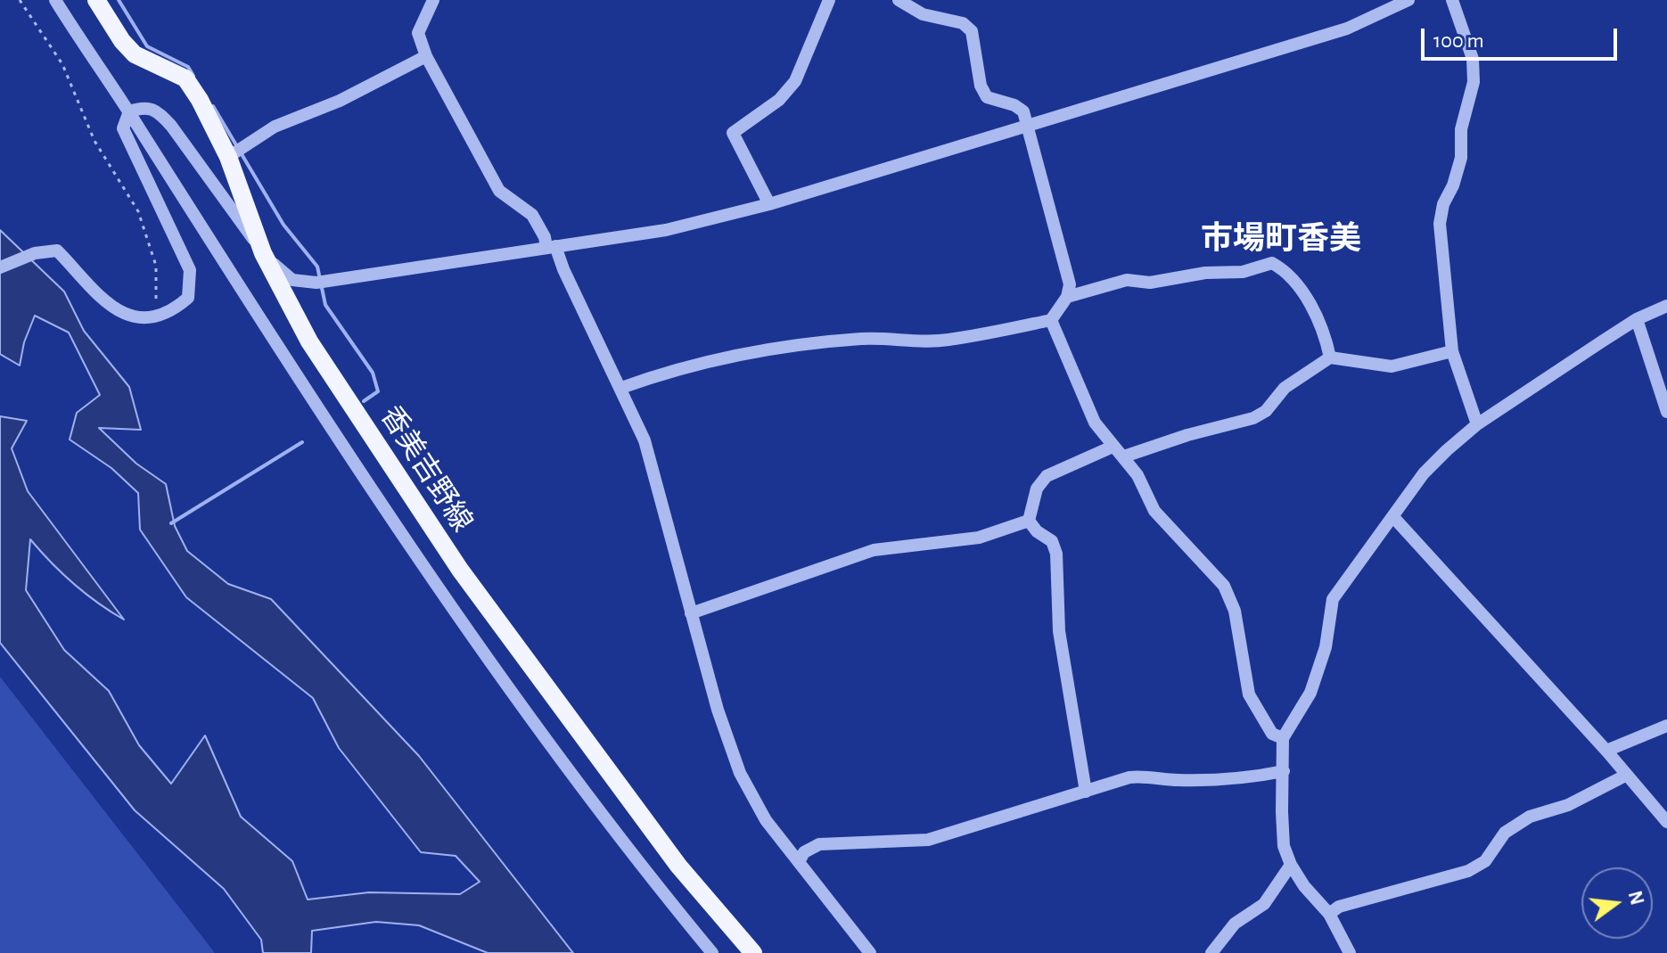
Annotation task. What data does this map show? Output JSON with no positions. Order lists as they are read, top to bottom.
{
  "streets": {
    "main road": ["香美吉野線"]
  },
  "districts": ["市場町香美"],
  "scale_bar": "100 m",
  "north": "right"
}
